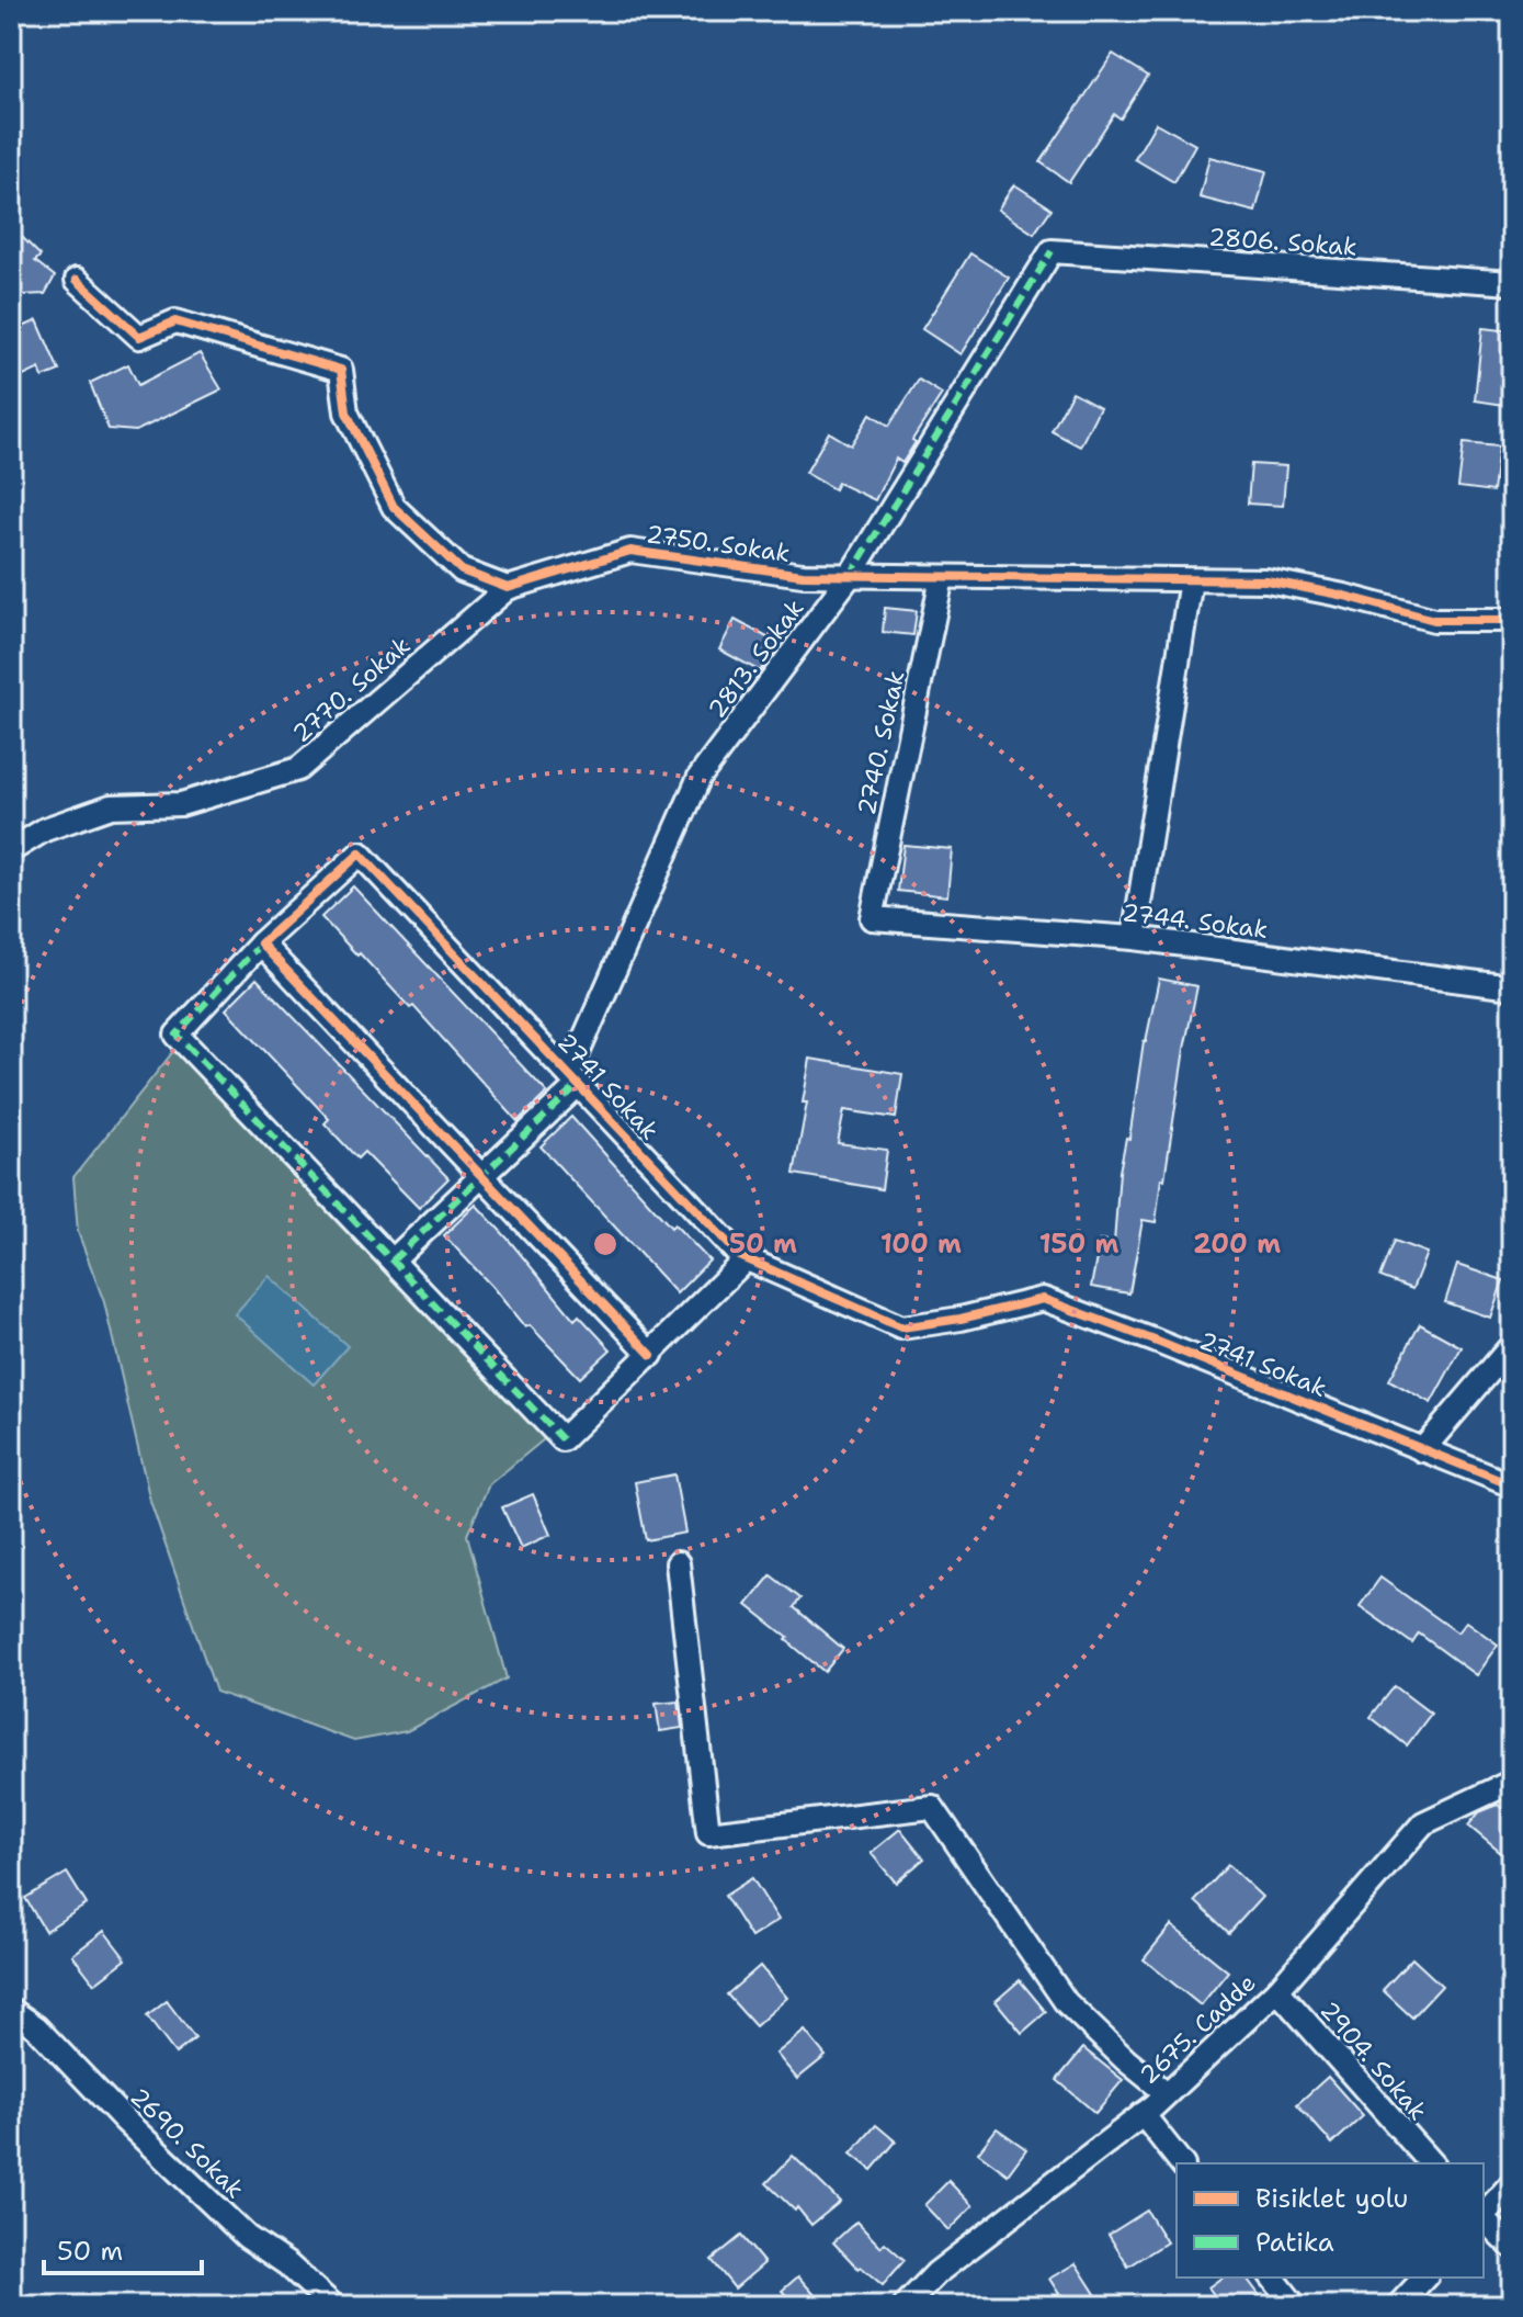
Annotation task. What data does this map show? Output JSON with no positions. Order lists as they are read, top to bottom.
{
  "streets": {
    "street": [
      "2806. Sokak",
      "2750. Sokak",
      "2813. Sokak",
      "2770. Sokak",
      "2740. Sokak",
      "2744. Sokak",
      "2741 Sokak",
      "2675. Cadde",
      "2904. Sokak",
      "2690. Sokak"
    ]
  },
  "crossings": [
    ["2806. Sokak", "2813. Sokak"],
    ["2750. Sokak", "2813. Sokak"],
    ["2750. Sokak", "2770. Sokak"],
    ["2750. Sokak", "2740. Sokak"],
    ["2813. Sokak", "2741 Sokak"],
    ["2740. Sokak", "2744. Sokak"],
    ["2675. Cadde", "2904. Sokak"]
  ],
  "legend": ["Bisiklet yolu", "Patika"],
  "scale_bar": "50 m",
  "rings": [
    "50 m",
    "100 m",
    "150 m",
    "200 m"
  ]
}
